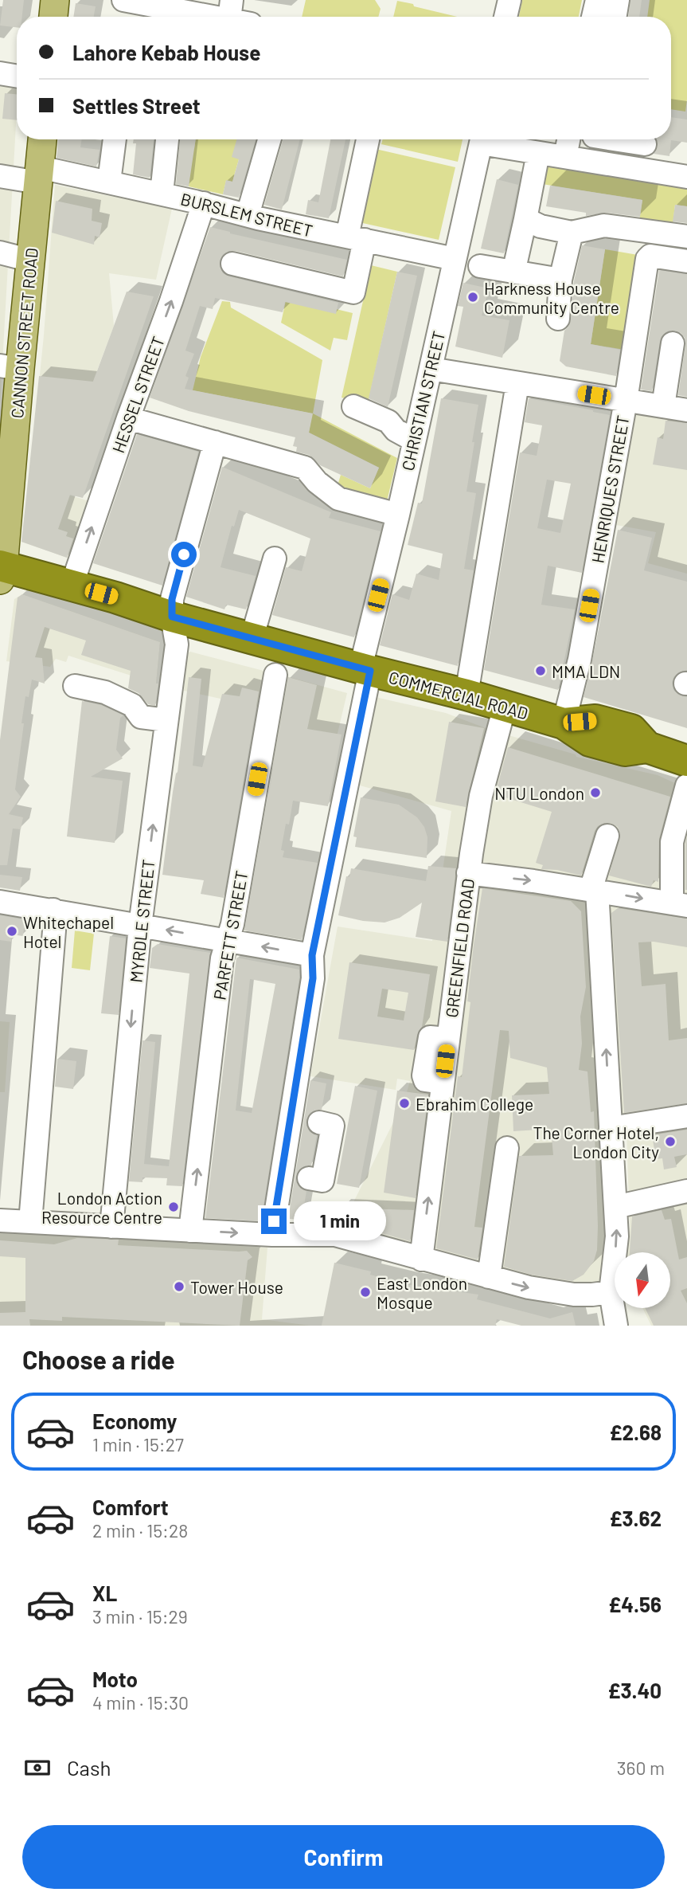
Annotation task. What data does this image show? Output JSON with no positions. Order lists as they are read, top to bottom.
{
  "streets": {
    "highway": ["COMMERCIAL ROAD"],
    "main road": ["CANNON STREET ROAD"],
    "street": [
      "BURSLEM STREET",
      "HESSEL STREET",
      "CHRISTIAN STREET",
      "HENRIQUES STREET",
      "MYRDLE STREET",
      "PARFETT STREET",
      "GREENFIELD ROAD"
    ]
  },
  "crossings": [
    ["BURSLEM STREET", "CANNON STREET ROAD"],
    ["BURSLEM STREET", "HESSEL STREET"],
    ["BURSLEM STREET", "CHRISTIAN STREET"],
    ["CANNON STREET ROAD", "COMMERCIAL ROAD"],
    ["HESSEL STREET", "COMMERCIAL ROAD"],
    ["CHRISTIAN STREET", "COMMERCIAL ROAD"],
    ["HENRIQUES STREET", "COMMERCIAL ROAD"],
    ["COMMERCIAL ROAD", "MYRDLE STREET"],
    ["COMMERCIAL ROAD", "GREENFIELD ROAD"]
  ],
  "one_way": ["HESSEL STREET"],
  "places": [
    "Harkness House Community Centre",
    "MMA LDN",
    "NTU London",
    "Whitechapel Hotel",
    "Ebrahim College",
    "The Corner Hotel, London City",
    "London Action Resource Centre",
    "Tower House",
    "East London Mosque"
  ],
  "north": "bottom",
  "page": {
    "banner": ["Lahore Kebab House", "Settles Street"],
    "bubble": "1 min",
    "heading": "Choose a ride",
    "list": [
      {
        "name": "Economy",
        "note": "1 min · 15:27",
        "value": "£2.68"
      },
      {
        "name": "Comfort",
        "note": "2 min · 15:28",
        "value": "£3.62"
      },
      {
        "name": "XL",
        "note": "3 min · 15:29",
        "value": "£4.56"
      },
      {
        "name": "Moto",
        "note": "4 min · 15:30",
        "value": "£3.40"
      }
    ],
    "pay": ["Cash", "360 m"],
    "buttons": "Confirm"
  }
}
